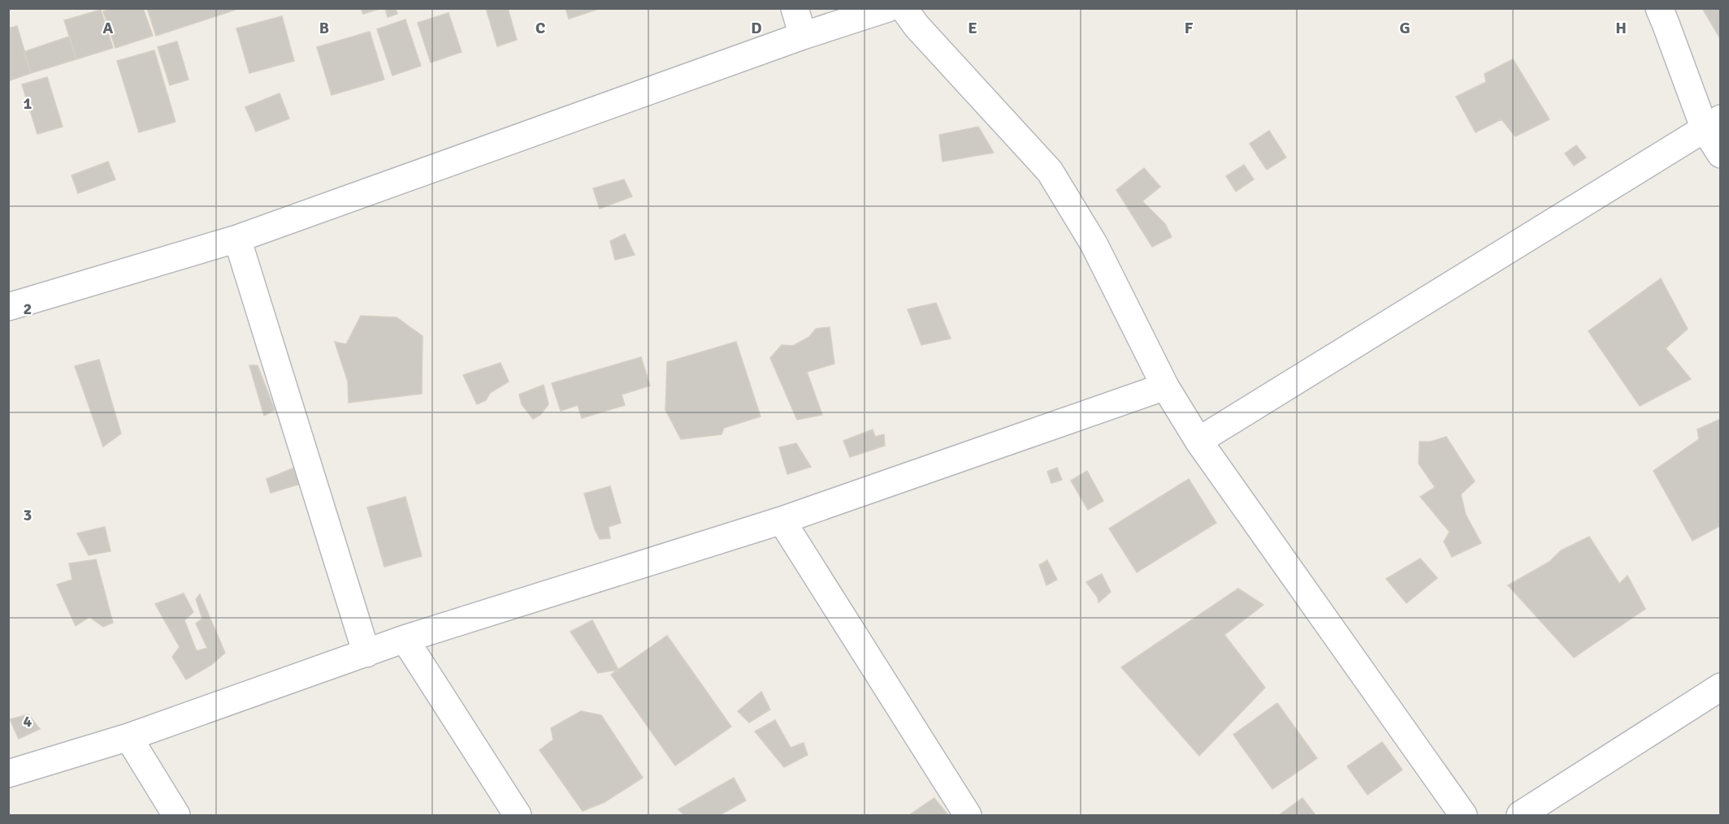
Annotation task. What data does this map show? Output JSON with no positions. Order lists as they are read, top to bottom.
{
  "grid": {
    "columns": [
      "A",
      "B",
      "C",
      "D",
      "E",
      "F",
      "G",
      "H"
    ],
    "rows": [
      "1",
      "2",
      "3",
      "4"
    ]
  }
}
